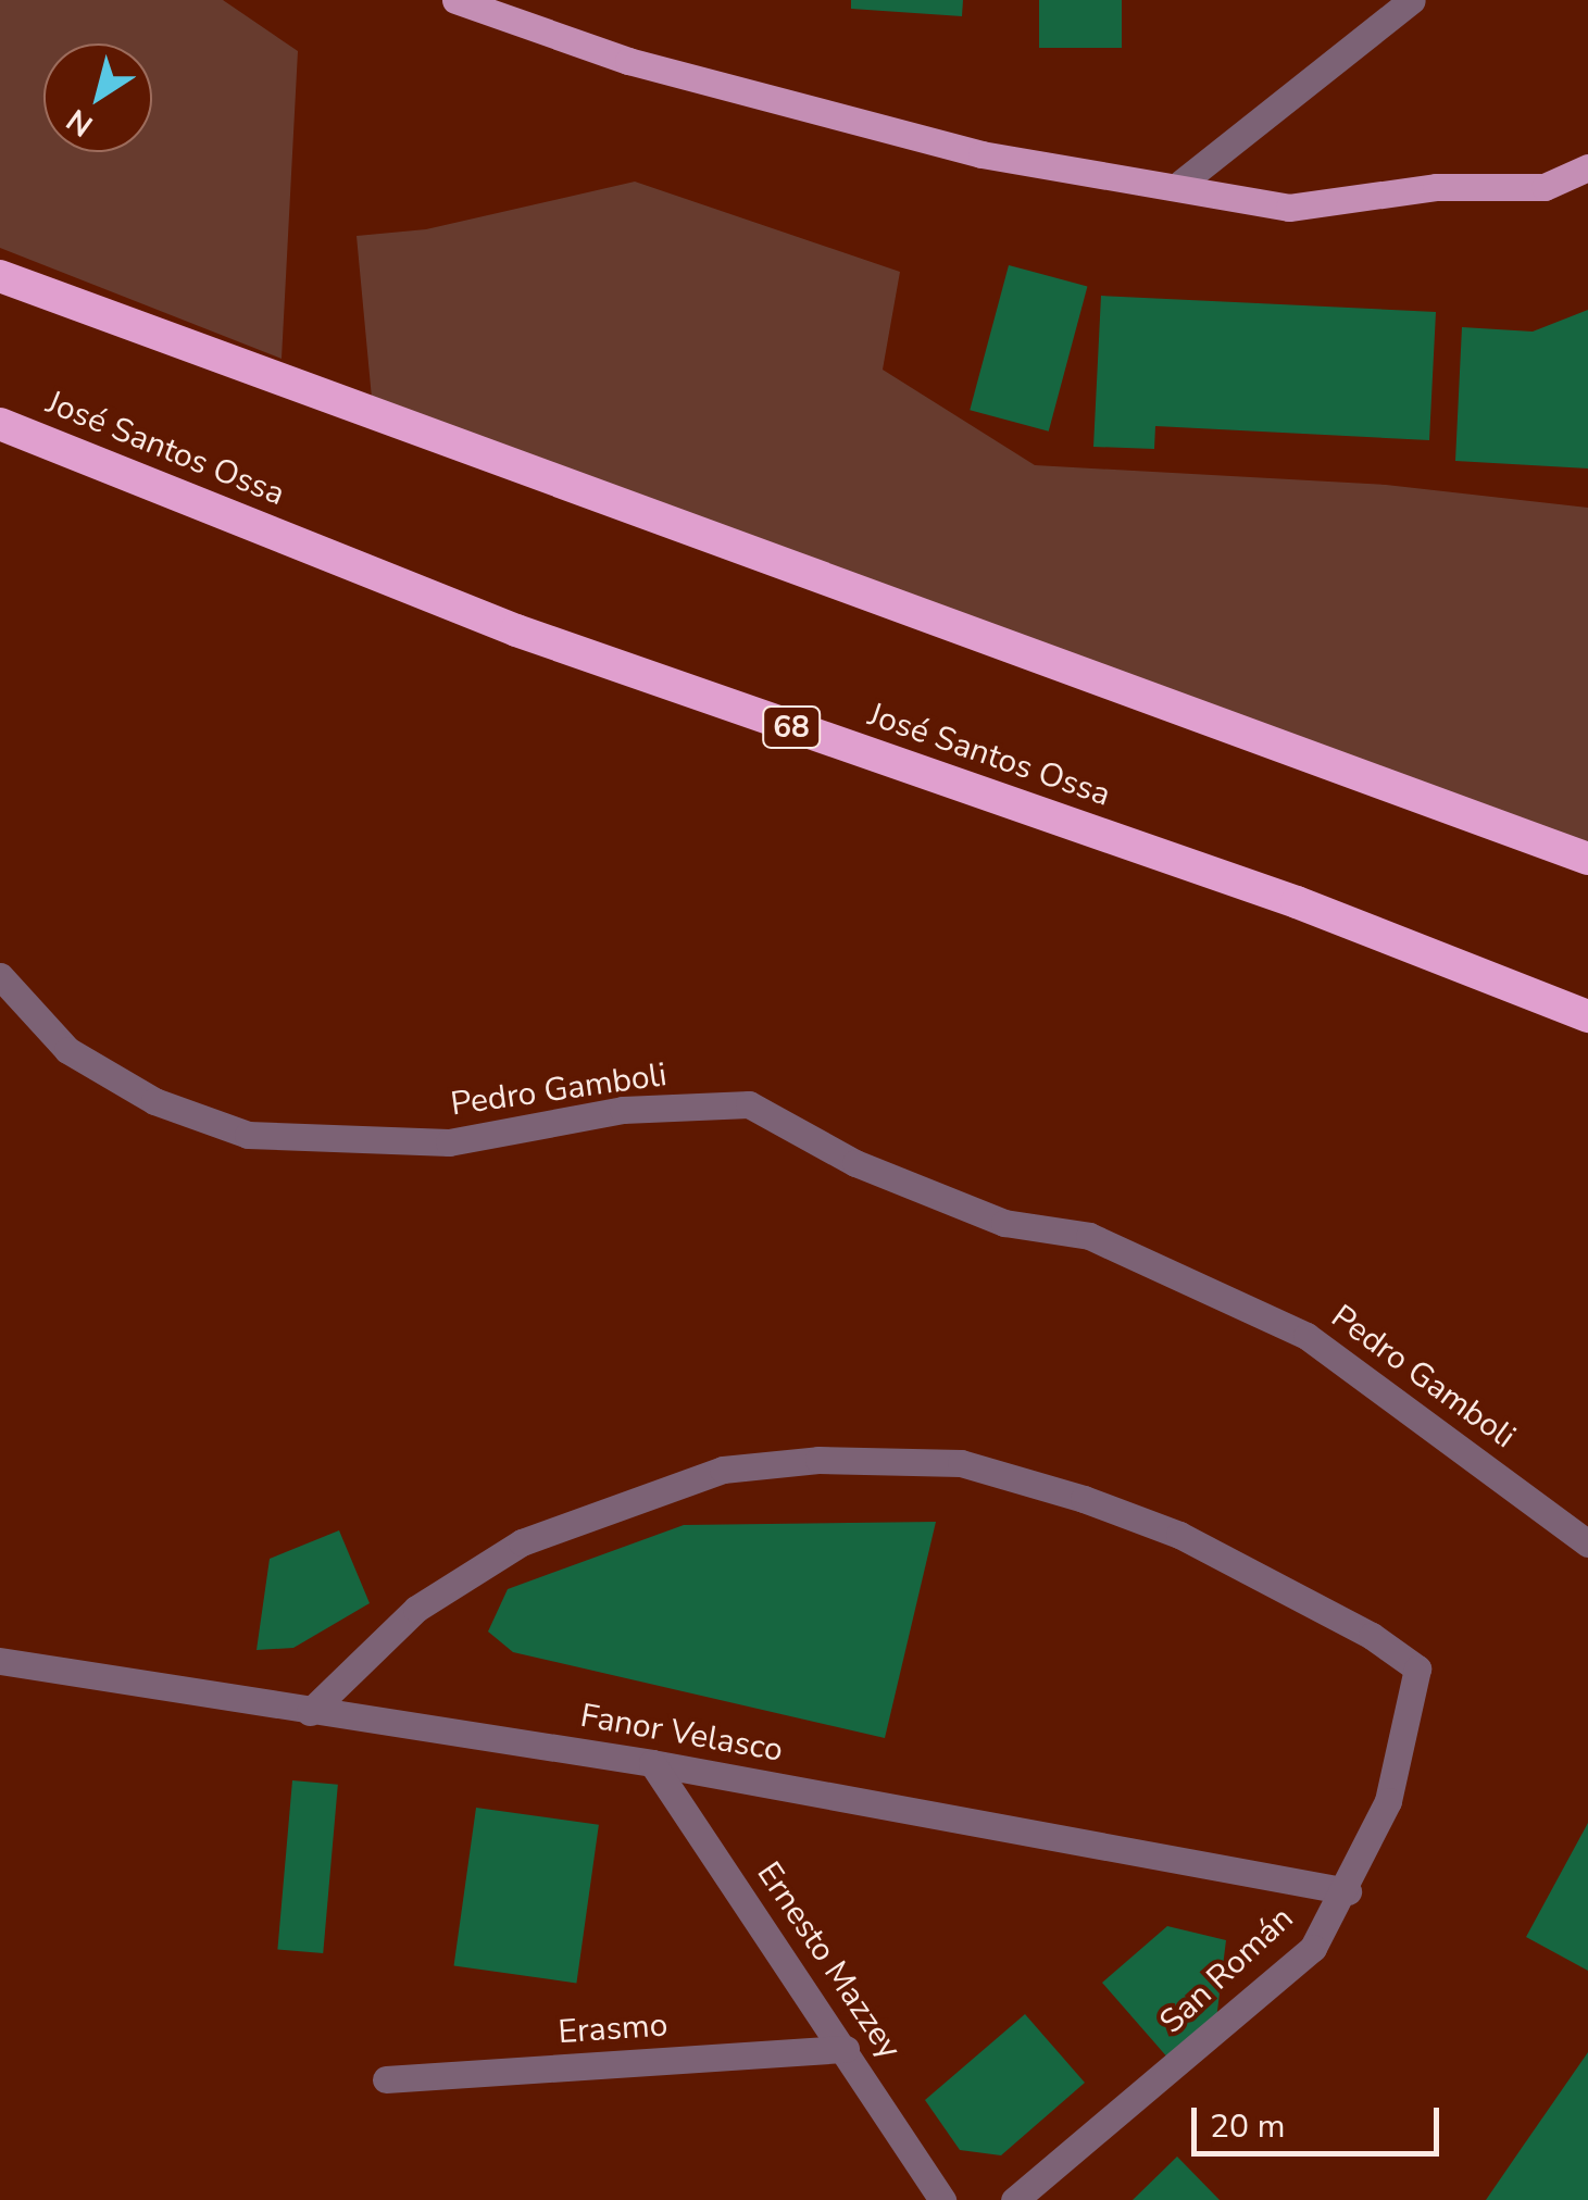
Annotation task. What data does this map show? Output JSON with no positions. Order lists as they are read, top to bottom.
{
  "streets": {
    "highway": ["José Santos Ossa", "68"],
    "street": [
      "Pedro Gamboli",
      "Fanor Velasco",
      "Ernesto Mazzey",
      "San Román",
      "Erasmo"
    ]
  },
  "crossings": [
    ["Fanor Velasco", "Ernesto Mazzey"],
    ["Fanor Velasco", "San Román"],
    ["Ernesto Mazzey", "Erasmo"]
  ],
  "scale_bar": "20 m",
  "north": "bottom left"
}
